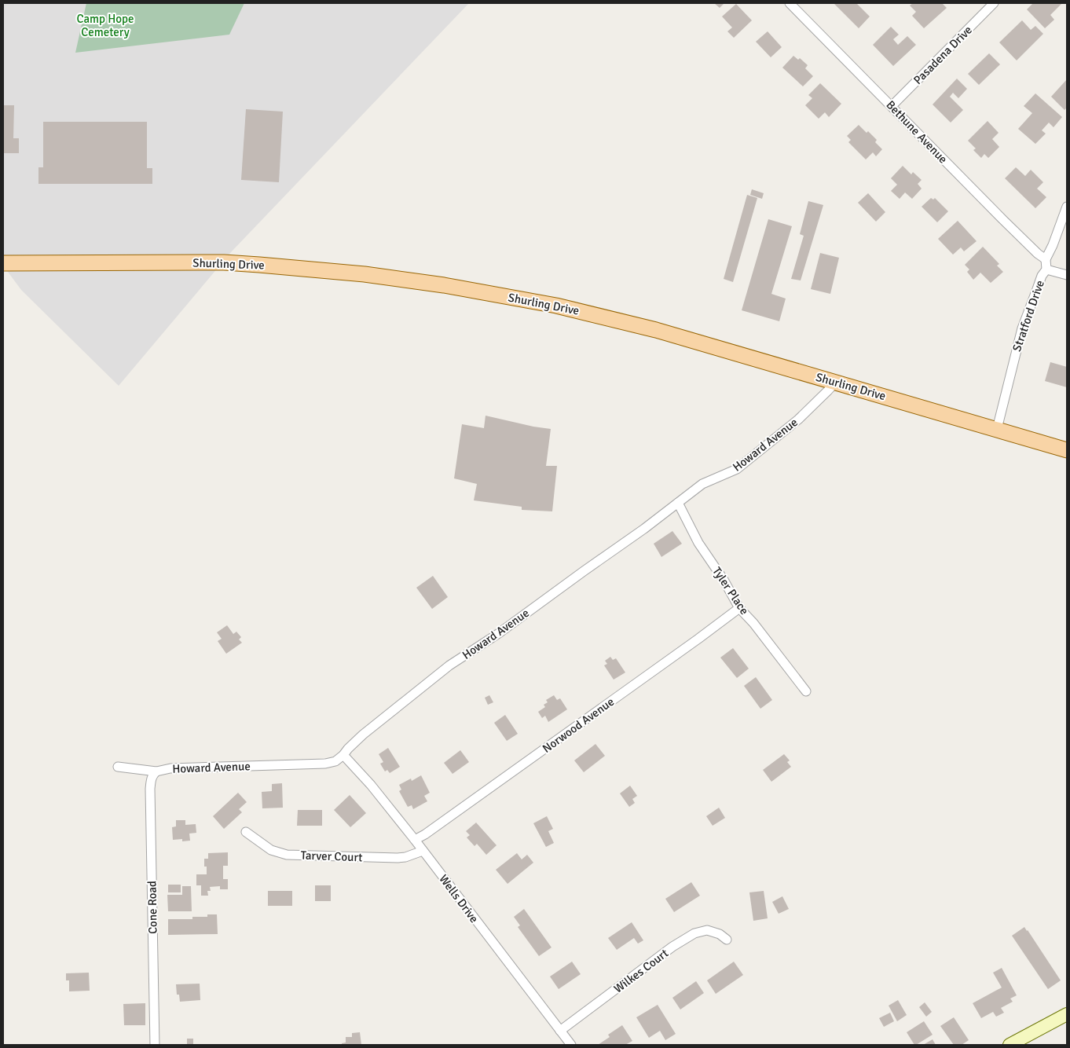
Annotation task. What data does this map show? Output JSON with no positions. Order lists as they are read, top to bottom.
{
  "streets": {
    "main road": ["Shurling Drive"],
    "street": [
      "Pasadena Drive",
      "Bethune Avenue",
      "Stratford Drive",
      "Howard Avenue",
      "Tyler Place",
      "Norwood Avenue",
      "Tarver Court",
      "Wells Drive",
      "Cone Road",
      "Wilkes Court"
    ]
  },
  "crossings": [
    ["Pasadena Drive", "Bethune Avenue"],
    ["Bethune Avenue", "Stratford Drive"],
    ["Shurling Drive", "Stratford Drive"],
    ["Shurling Drive", "Howard Avenue"],
    ["Howard Avenue", "Tyler Place"],
    ["Howard Avenue", "Wells Drive"],
    ["Howard Avenue", "Cone Road"],
    ["Tyler Place", "Norwood Avenue"],
    ["Norwood Avenue", "Wells Drive"],
    ["Tarver Court", "Wells Drive"],
    ["Wells Drive", "Wilkes Court"]
  ],
  "parks": ["Camp Hope Cemetery"]
}
